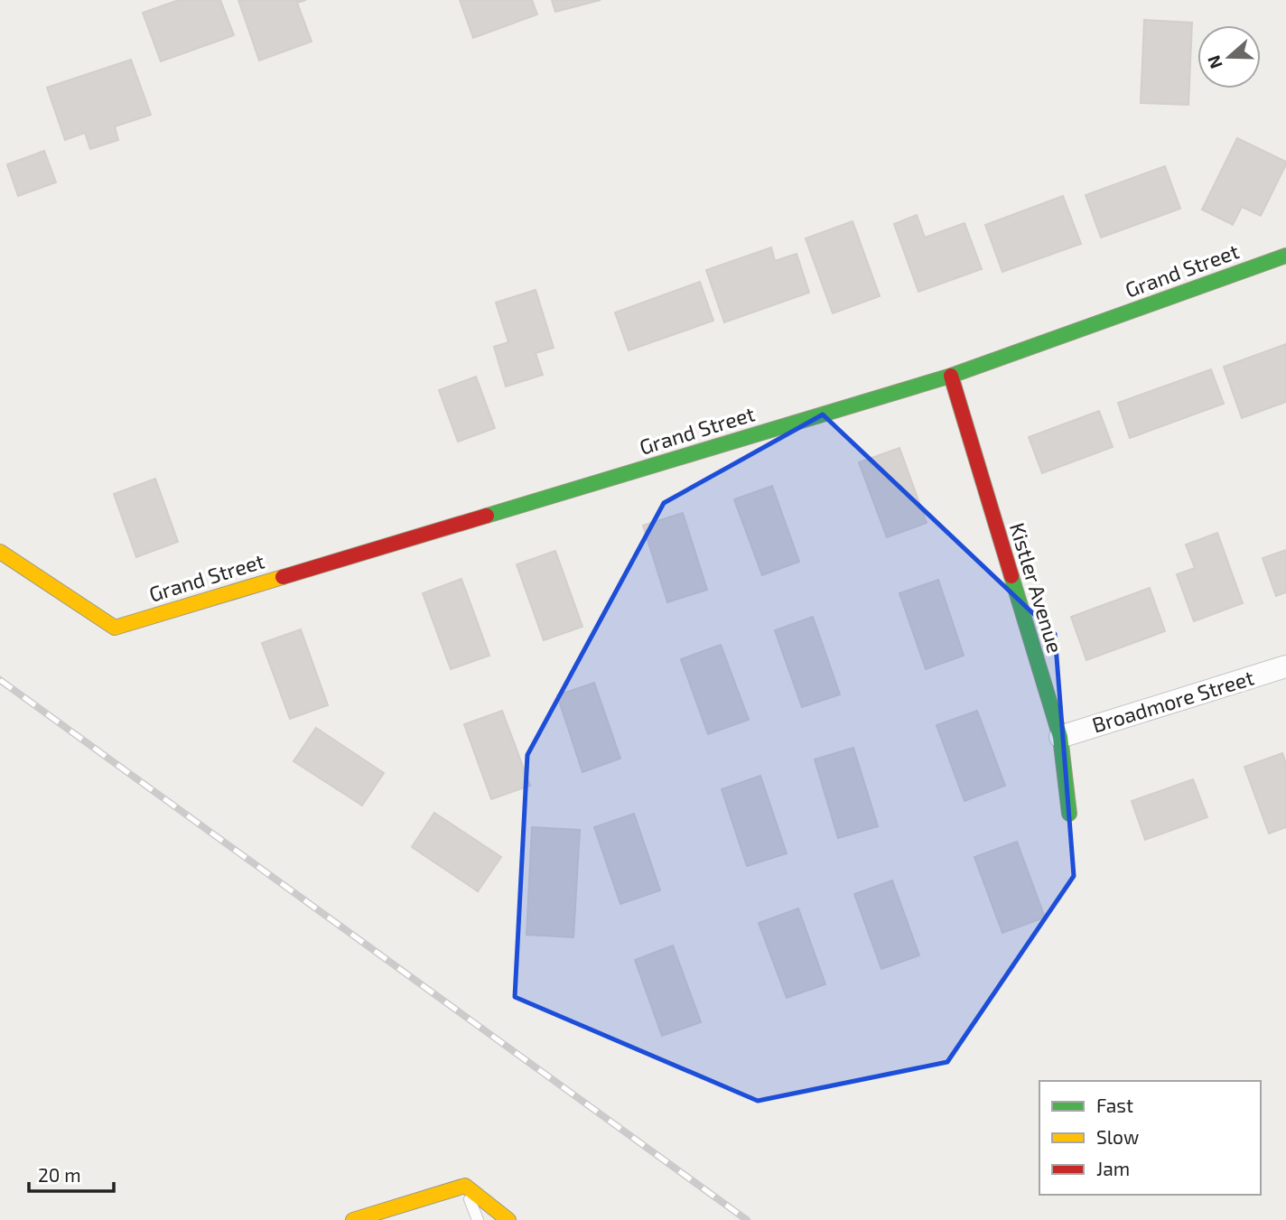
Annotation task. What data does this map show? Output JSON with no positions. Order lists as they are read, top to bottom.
{
  "streets": {
    "street": ["Grand Street", "Kistler Avenue", "Broadmore Street"]
  },
  "crossings": [
    ["Grand Street", "Kistler Avenue"],
    ["Kistler Avenue", "Broadmore Street"]
  ],
  "legend": ["Fast", "Slow", "Jam"],
  "scale_bar": "20 m",
  "north": "left"
}
